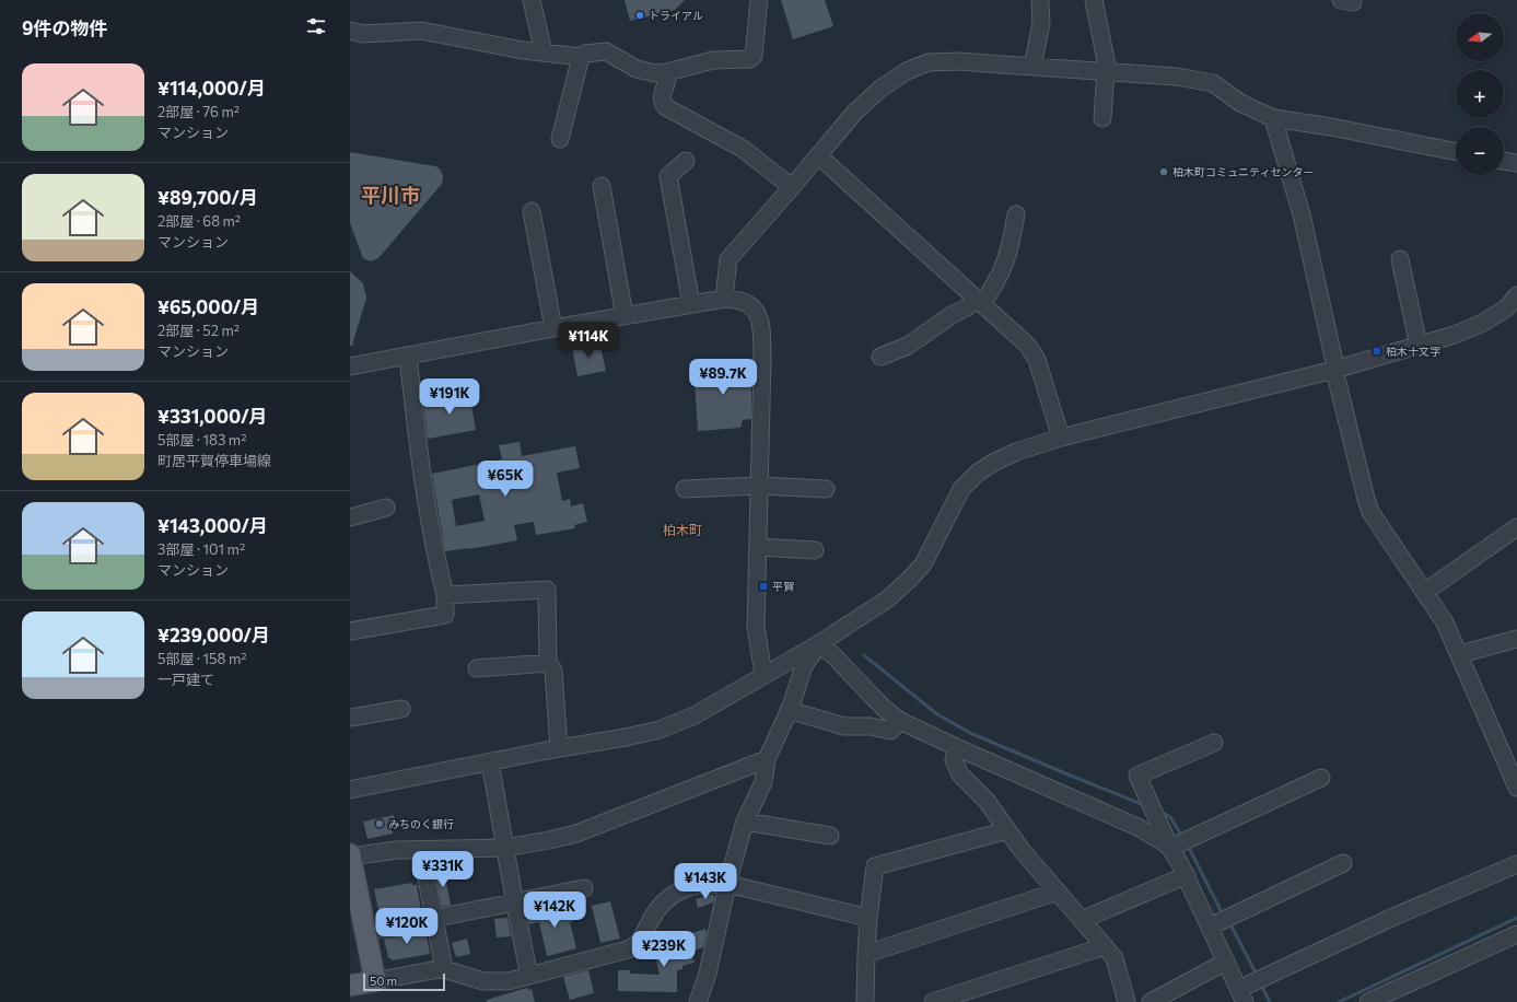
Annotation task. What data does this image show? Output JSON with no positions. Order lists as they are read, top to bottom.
{
  "districts": ["平川市", "柏木町"],
  "places": {
    "other": ["トライアル", "柏木町コミュニティセンター", "みちのく銀行"],
    "transit": ["柏木十文字", "平賀"]
  },
  "scale_bar": "50 m",
  "north": "left",
  "page": {
    "heading": "9件の物件",
    "map_buttons": ["+", "−"],
    "list": [
      {
        "name": "¥114,000/月",
        "note": "2部屋 · 76 m² · マンション"
      },
      {
        "name": "¥89,700/月",
        "note": "2部屋 · 68 m² · マンション"
      },
      {
        "name": "¥65,000/月",
        "note": "2部屋 · 52 m² · マンション"
      },
      {
        "name": "¥331,000/月",
        "note": "5部屋 · 183 m² · 町居平賀停車場線"
      },
      {
        "name": "¥143,000/月",
        "note": "3部屋 · 101 m² · マンション"
      },
      {
        "name": "¥239,000/月",
        "note": "5部屋 · 158 m² · 一戸建て"
      }
    ],
    "price": [
      "¥114K",
      "¥89.7K",
      "¥191K",
      "¥65K",
      "¥331K",
      "¥143K",
      "¥142K",
      "¥120K",
      "¥239K"
    ],
    "scale": "50 m"
  }
}
